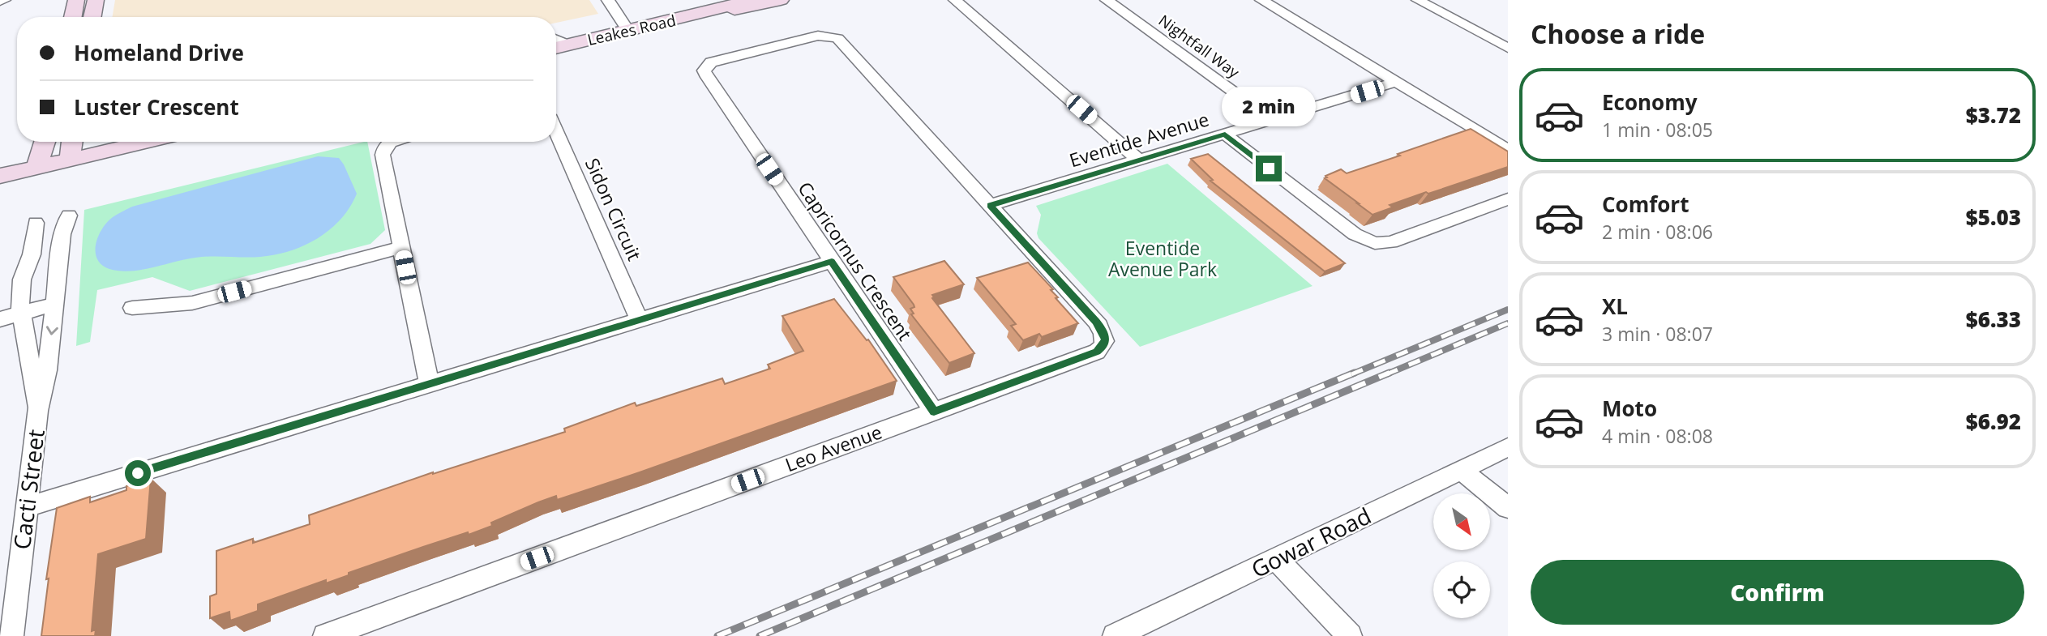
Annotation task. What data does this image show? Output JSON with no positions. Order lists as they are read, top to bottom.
{
  "streets": {
    "main road": ["Leakes Road"],
    "street": [
      "Nightfall Way",
      "Eventide Avenue",
      "Sidon Circuit",
      "Capricornus Crescent",
      "Leo Avenue",
      "Cacti Street",
      "Gowar Road"
    ]
  },
  "crossings": [
    ["Nightfall Way", "Eventide Avenue"],
    ["Eventide Avenue", "Capricornus Crescent"],
    ["Eventide Avenue", "Leo Avenue"],
    ["Capricornus Crescent", "Leo Avenue"]
  ],
  "parks": ["Eventide Avenue Park"],
  "north": "bottom right",
  "page": {
    "heading": "Choose a ride",
    "banner": ["Homeland Drive", "Luster Crescent"],
    "list": [
      {
        "name": "Economy",
        "note": "1 min · 08:05",
        "value": "$3.72"
      },
      {
        "name": "Comfort",
        "note": "2 min · 08:06",
        "value": "$5.03"
      },
      {
        "name": "XL",
        "note": "3 min · 08:07",
        "value": "$6.33"
      },
      {
        "name": "Moto",
        "note": "4 min · 08:08",
        "value": "$6.92"
      }
    ],
    "bubble": "2 min",
    "buttons": "Confirm"
  }
}
